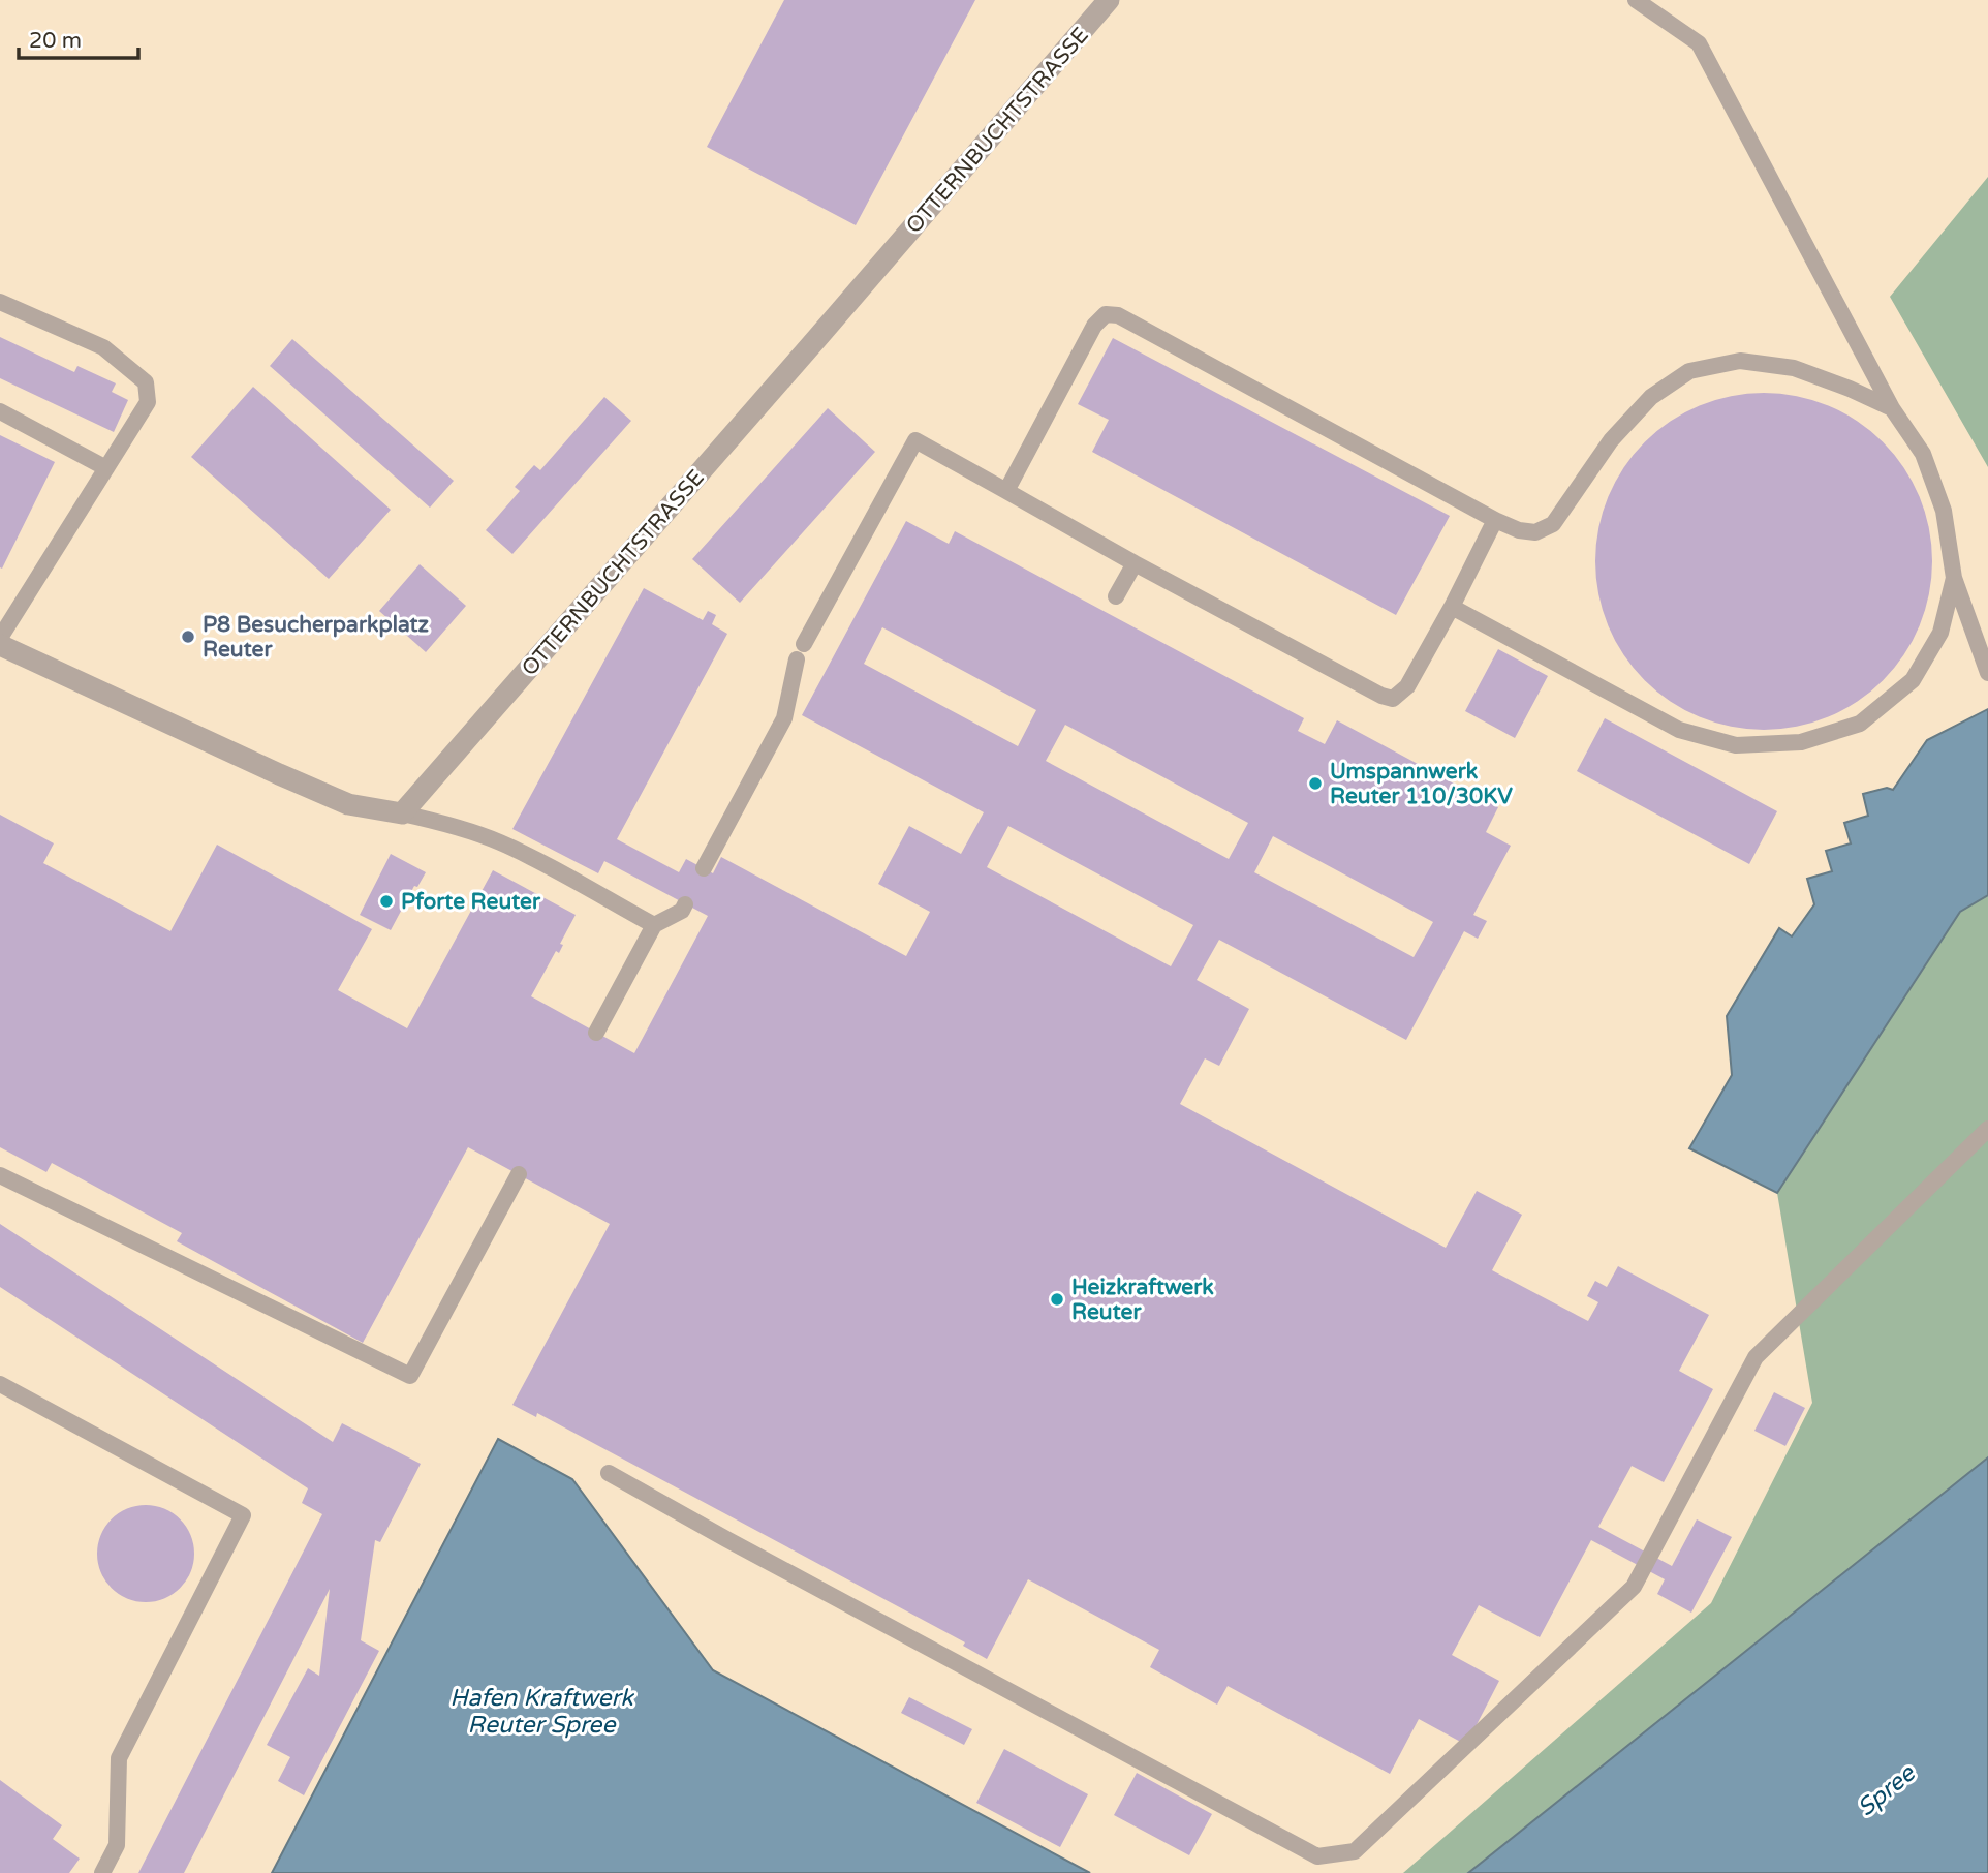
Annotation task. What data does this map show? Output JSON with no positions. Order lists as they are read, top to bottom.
{
  "streets": {
    "street": ["OTTERNBUCHTSTRASSE"]
  },
  "water": ["Hafen Kraftwerk Reuter Spree", "Spree"],
  "places": [
    "P8 Besucherparkplatz Reuter",
    "Umspannwerk Reuter 110/30KV",
    "Pforte Reuter",
    "Heizkraftwerk Reuter"
  ],
  "scale_bar": "20 m"
}
